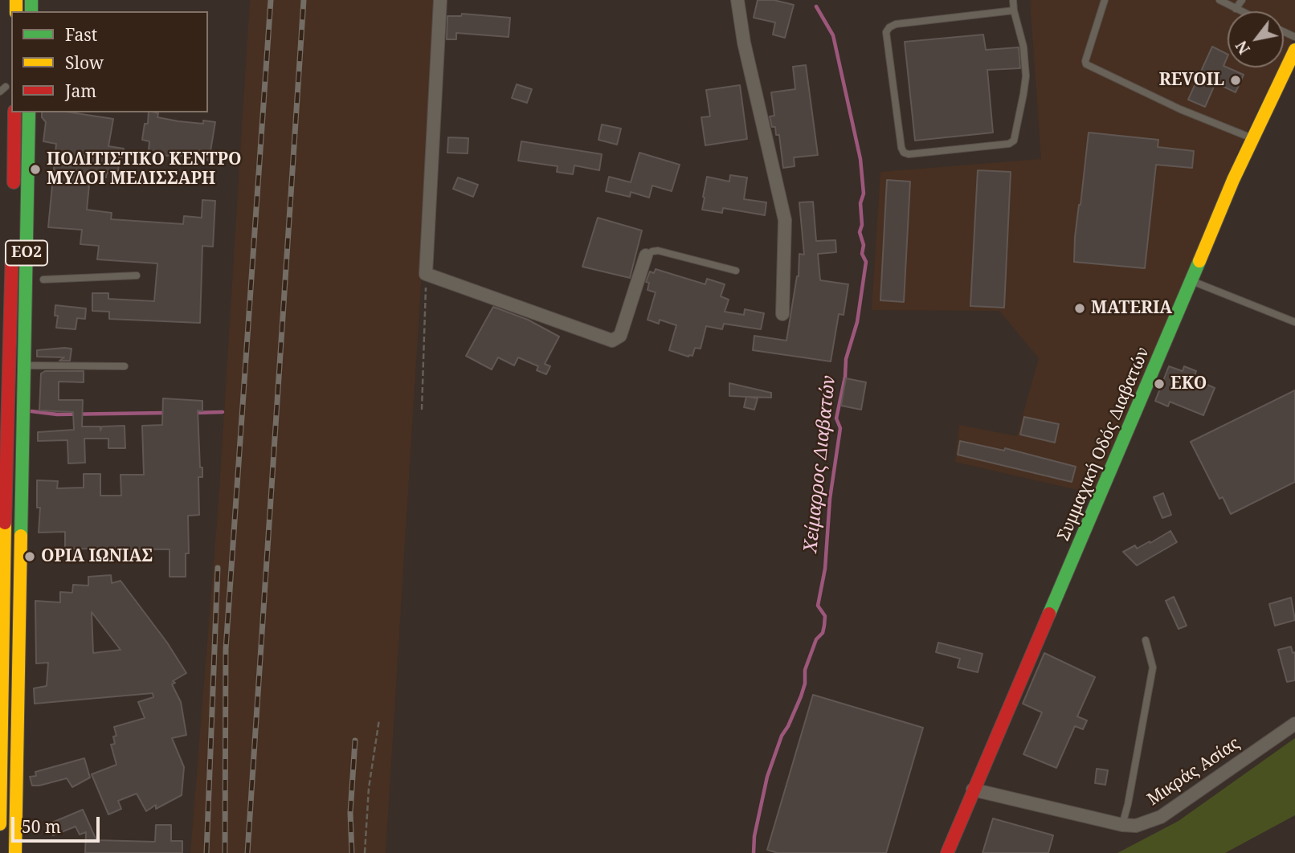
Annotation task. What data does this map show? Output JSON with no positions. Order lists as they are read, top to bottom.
{
  "streets": {
    "main road": ["ΕΟ2", "Συμμαχική Οδός Διαβατών"],
    "street": ["Μικράς Ασίας"]
  },
  "crossings": [
    ["Συμμαχική Οδός Διαβατών", "Μικράς Ασίας"]
  ],
  "water": ["Χείμαρρος Διαβατών"],
  "places": [
    "REVOIL",
    "ΠΟΛΙΤΙΣΤΙΚΟ ΚΕΝΤΡΟ ΜΥΛΟΙ ΜΕΛΙΣΣΑΡΗ",
    "MATERIA",
    "EKO",
    "ΟΡΙΑ ΙΩΝΙΑΣ"
  ],
  "legend": ["Fast", "Slow", "Jam"],
  "scale_bar": "50 m",
  "north": "bottom left"
}
